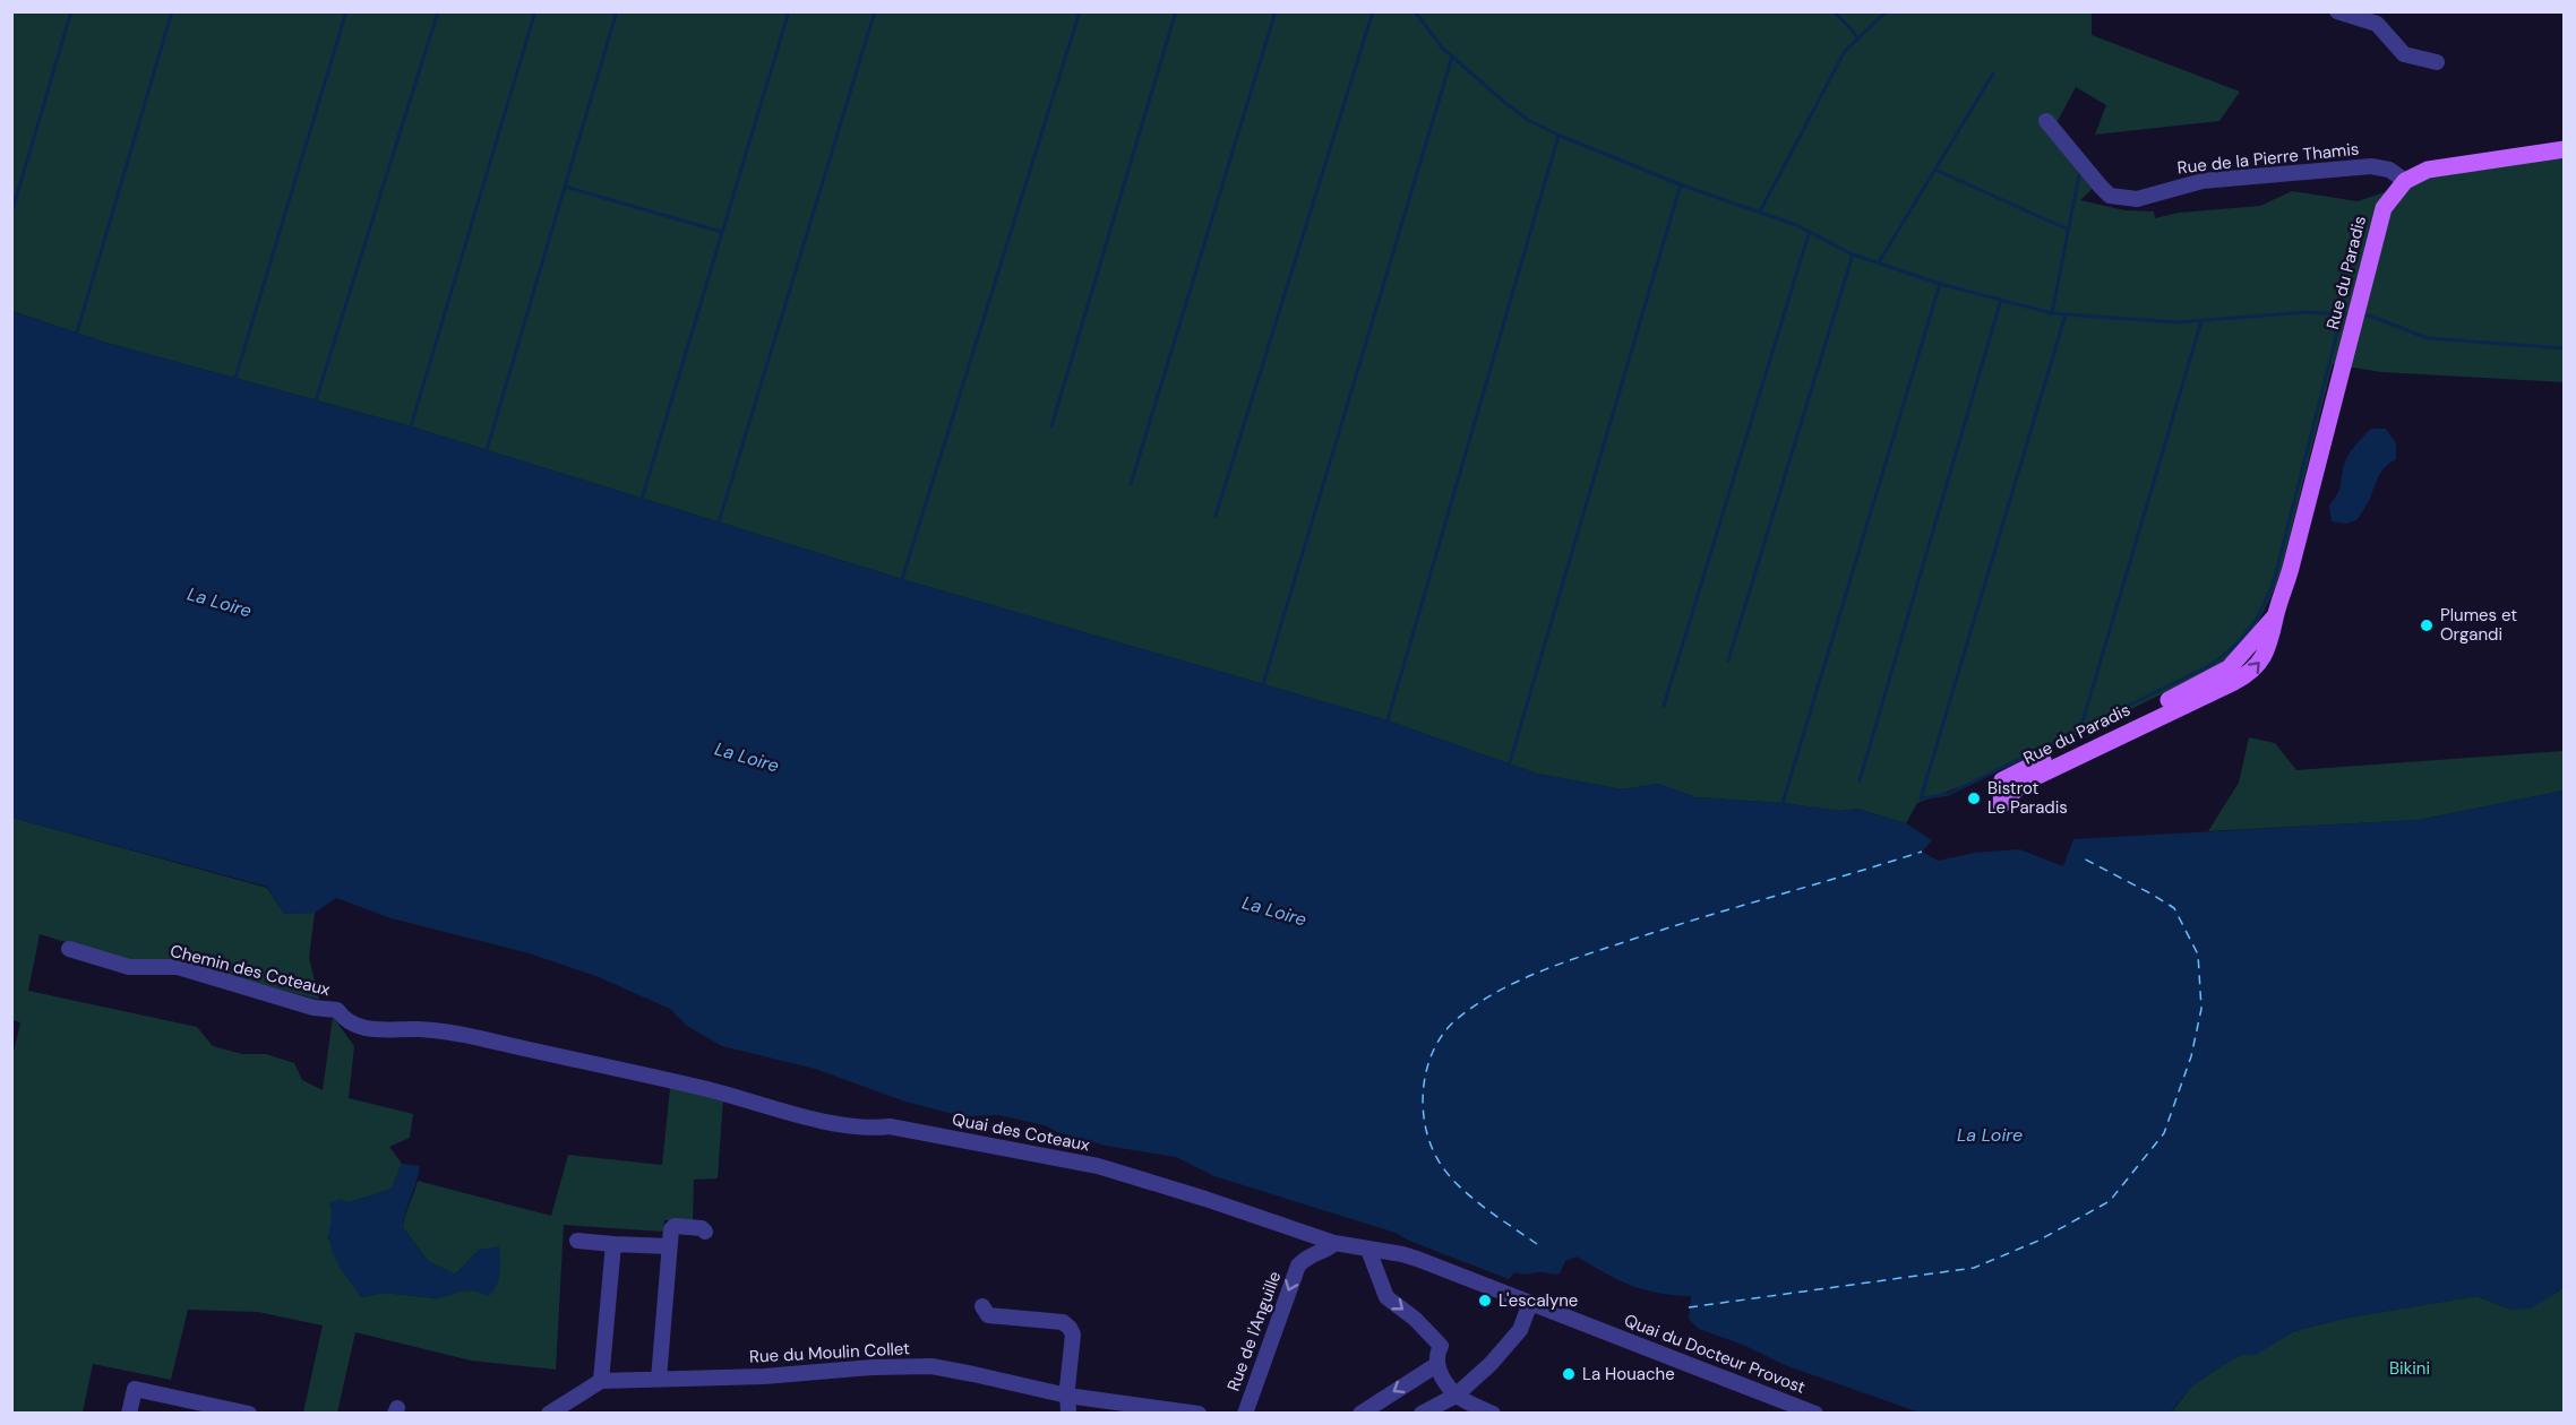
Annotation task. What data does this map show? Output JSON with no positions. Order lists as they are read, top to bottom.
{
  "streets": {
    "main road": ["Rue du Paradis"],
    "street": [
      "Rue de la Pierre Thamis",
      "Chemin des Coteaux",
      "Quai des Coteaux",
      "Rue de l'Anguille",
      "Rue du Moulin Collet",
      "Quai du Docteur Provost"
    ]
  },
  "crossings": [
    ["Rue de la Pierre Thamis", "Rue du Paradis"],
    ["Chemin des Coteaux", "Quai des Coteaux"],
    ["Quai des Coteaux", "Rue de l'Anguille"],
    ["Quai des Coteaux", "Quai du Docteur Provost"]
  ],
  "one_way": ["Rue de l'Anguille"],
  "water": ["La Loire"],
  "parks": ["Bikini"],
  "places": [
    "Plumes et Organdi",
    "Bistrot Le Paradis",
    "L'escalyne",
    "La Houache"
  ]
}
